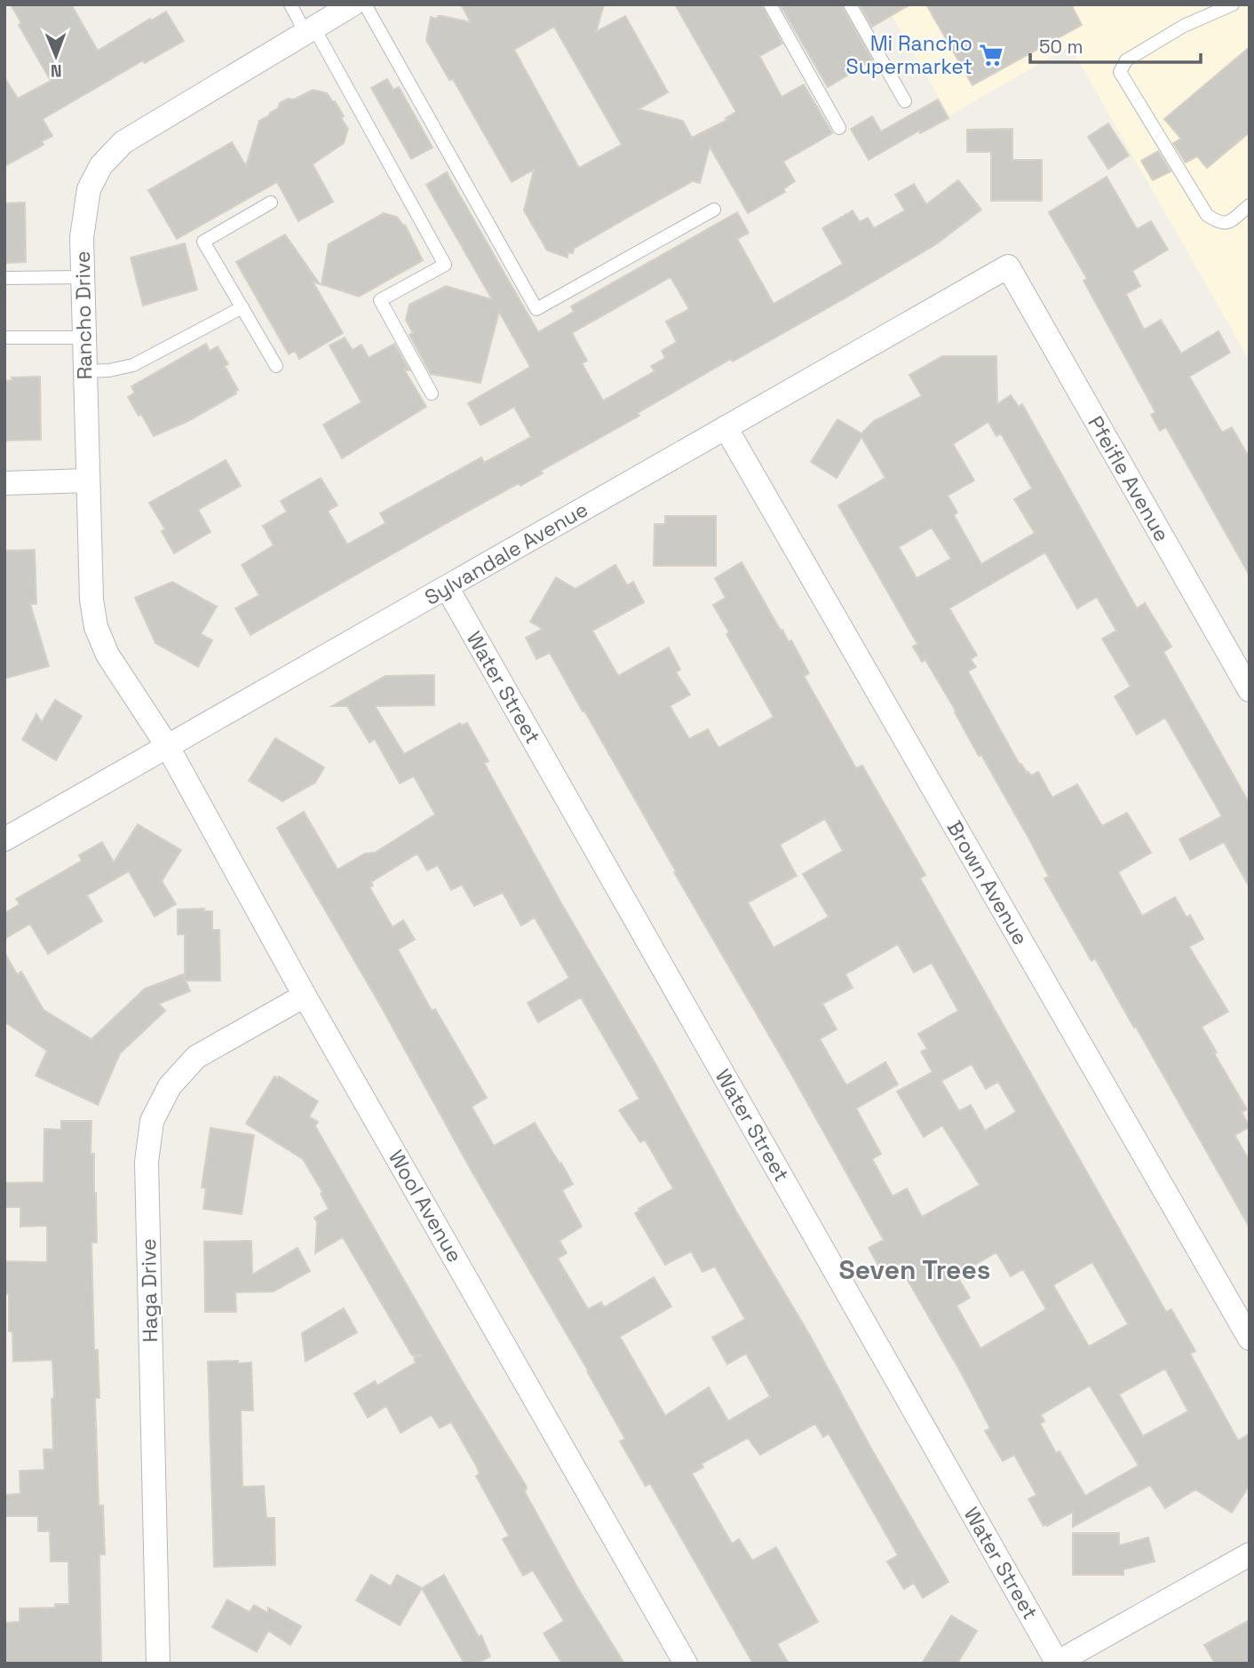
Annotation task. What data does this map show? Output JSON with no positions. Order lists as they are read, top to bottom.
{
  "streets": {
    "street": [
      "Rancho Drive",
      "Pfeifle Avenue",
      "Sylvandale Avenue",
      "Water Street",
      "Brown Avenue",
      "Wool Avenue",
      "Haga Drive"
    ]
  },
  "crossings": [
    ["Rancho Drive", "Sylvandale Avenue"],
    ["Rancho Drive", "Wool Avenue"],
    ["Pfeifle Avenue", "Sylvandale Avenue"],
    ["Sylvandale Avenue", "Water Street"],
    ["Sylvandale Avenue", "Brown Avenue"],
    ["Sylvandale Avenue", "Wool Avenue"],
    ["Wool Avenue", "Haga Drive"]
  ],
  "districts": ["Seven Trees"],
  "places": {
    "supermarket": ["Mi Rancho Supermarket"]
  },
  "scale_bar": "50 m",
  "north": "bottom"
}
